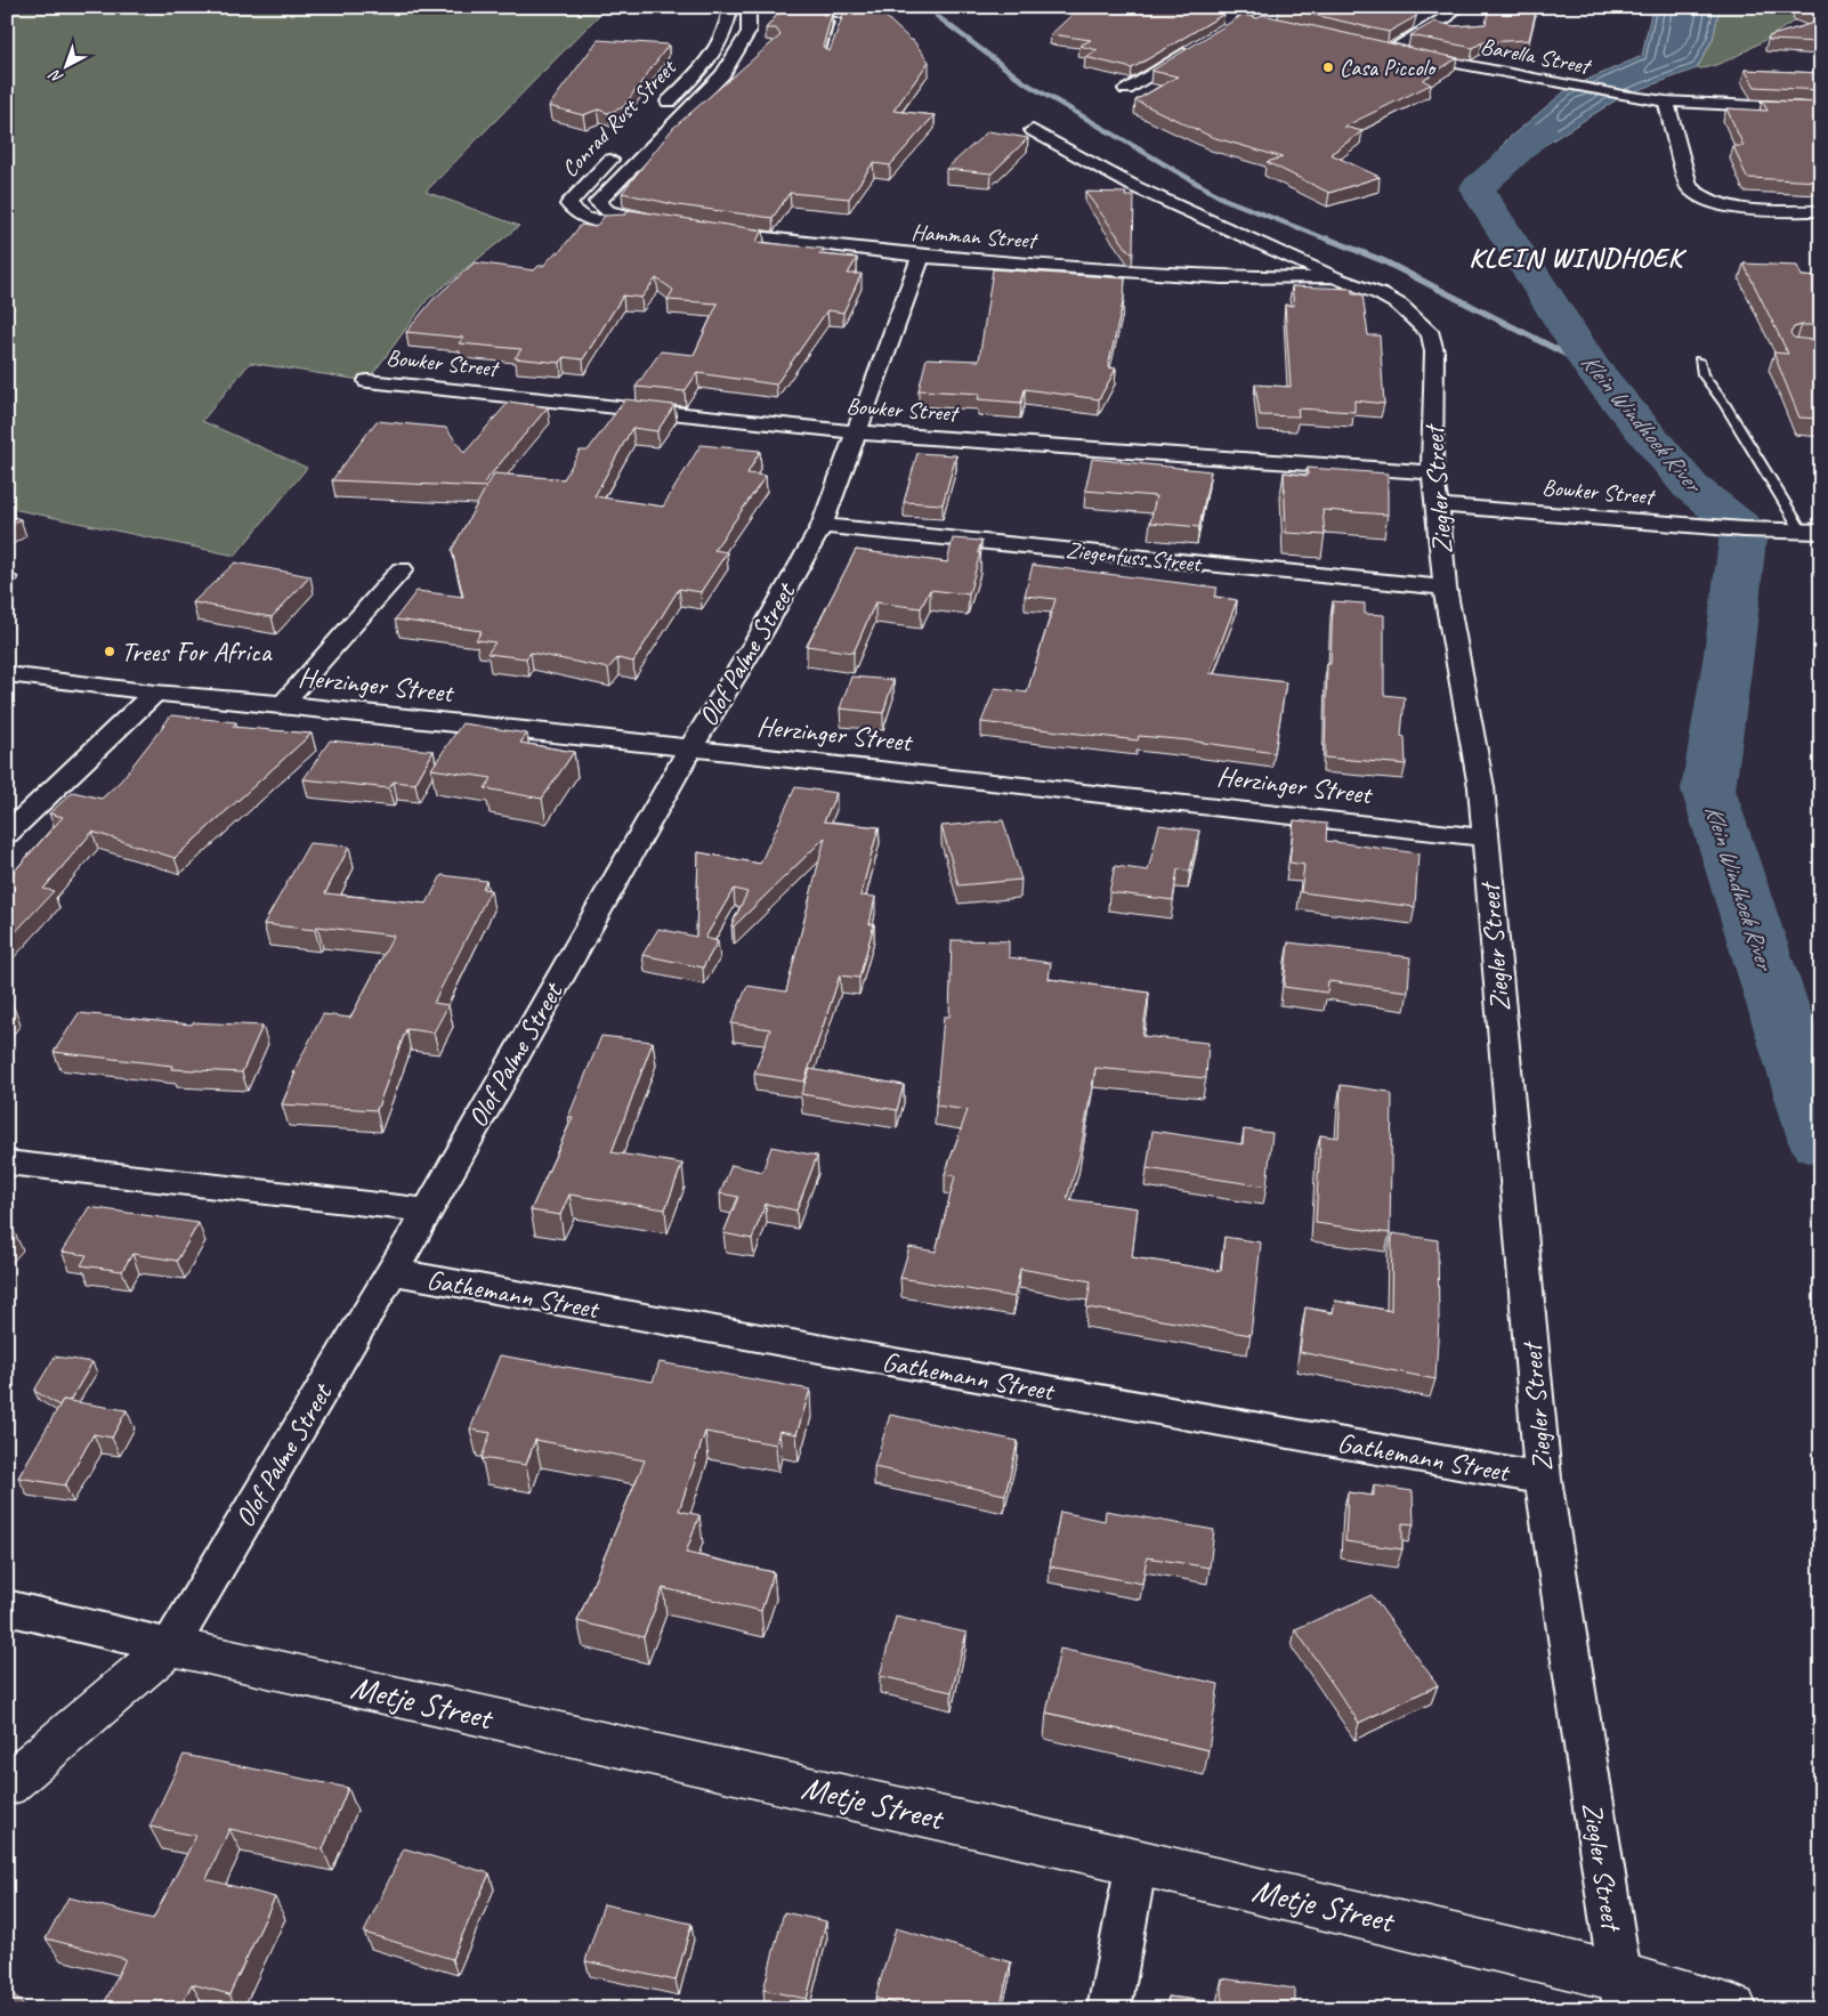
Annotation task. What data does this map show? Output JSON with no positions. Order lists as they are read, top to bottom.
{
  "streets": {
    "street": [
      "Barella Street",
      "Conrad Rust Street",
      "Hamman Street",
      "Bowker Street",
      "Ziegler Street",
      "Ziegenfuss Street",
      "Olof Palme Street",
      "Herzinger Street",
      "Gathemann Street",
      "Metje Street"
    ]
  },
  "crossings": [
    ["Hamman Street", "Ziegler Street"],
    ["Hamman Street", "Olof Palme Street"],
    ["Bowker Street", "Ziegler Street"],
    ["Bowker Street", "Olof Palme Street"],
    ["Ziegler Street", "Ziegenfuss Street"],
    ["Ziegler Street", "Herzinger Street"],
    ["Ziegler Street", "Gathemann Street"],
    ["Ziegler Street", "Metje Street"],
    ["Ziegenfuss Street", "Olof Palme Street"],
    ["Olof Palme Street", "Herzinger Street"],
    ["Olof Palme Street", "Gathemann Street"],
    ["Olof Palme Street", "Metje Street"]
  ],
  "districts": ["KLEIN WINDHOEK"],
  "water": ["Klein Windhoek River"],
  "places": ["Casa Piccolo", "Trees For Africa"],
  "north": "bottom left"
}
